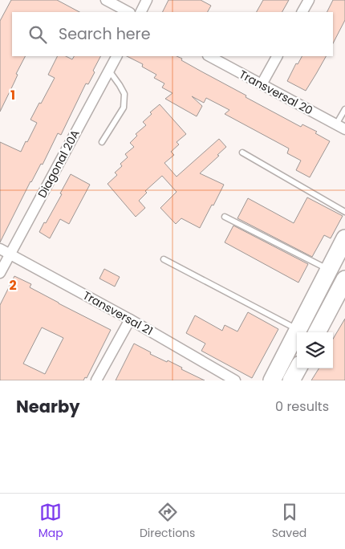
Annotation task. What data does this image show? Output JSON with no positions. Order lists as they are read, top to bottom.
{
  "streets": {
    "street": ["Transversal 20", "Diagonal 20A", "Transversal 21"]
  },
  "crossings": [
    ["Diagonal 20A", "Transversal 21"]
  ],
  "page": {
    "search": "Search here",
    "heading": ["Nearby", "0 results"],
    "nav": ["Map", "Directions", "Saved"]
  },
  "grid": {
    "rows": ["1", "2"]
  }
}
